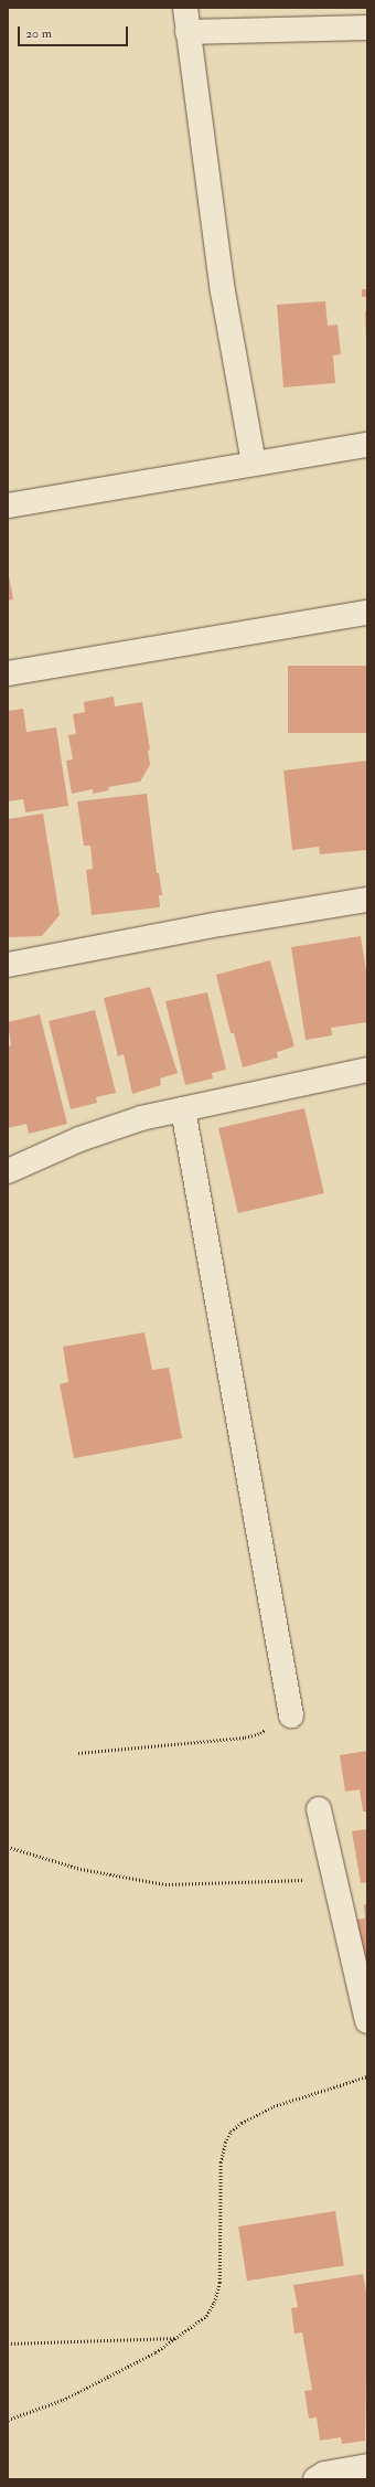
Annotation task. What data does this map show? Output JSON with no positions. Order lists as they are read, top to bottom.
{
  "scale_bar": "20 m"
}
